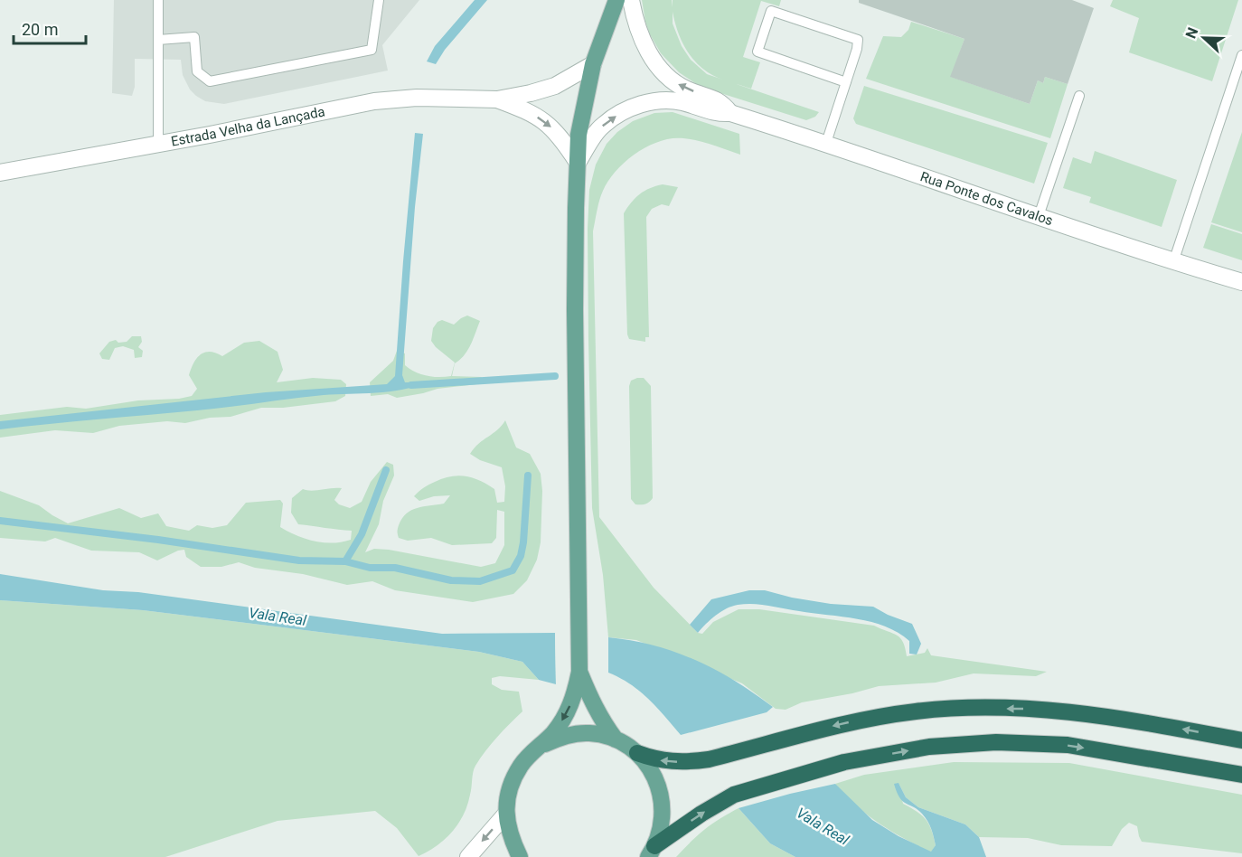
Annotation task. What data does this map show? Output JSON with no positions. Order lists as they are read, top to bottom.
{
  "streets": {
    "street": ["Estrada Velha da Lançada", "Rua Ponte dos Cavalos"]
  },
  "water": ["Vala Real"],
  "scale_bar": "20 m",
  "north": "left"
}
